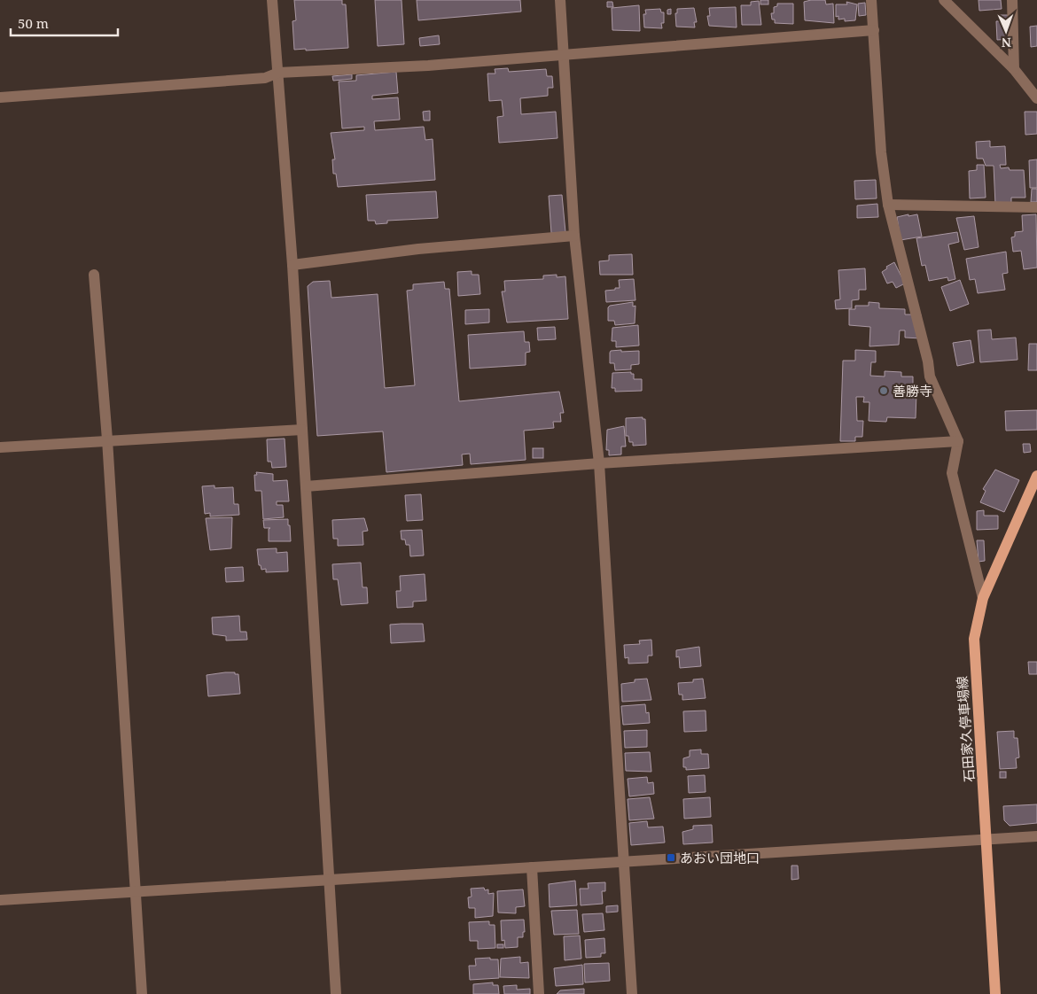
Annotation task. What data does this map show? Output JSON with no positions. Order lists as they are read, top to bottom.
{
  "streets": {
    "main road": ["石田家久停車場線"]
  },
  "places": {
    "other": ["善勝寺"],
    "transit": ["あおい団地口"]
  },
  "scale_bar": "50 m",
  "north": "bottom"
}
